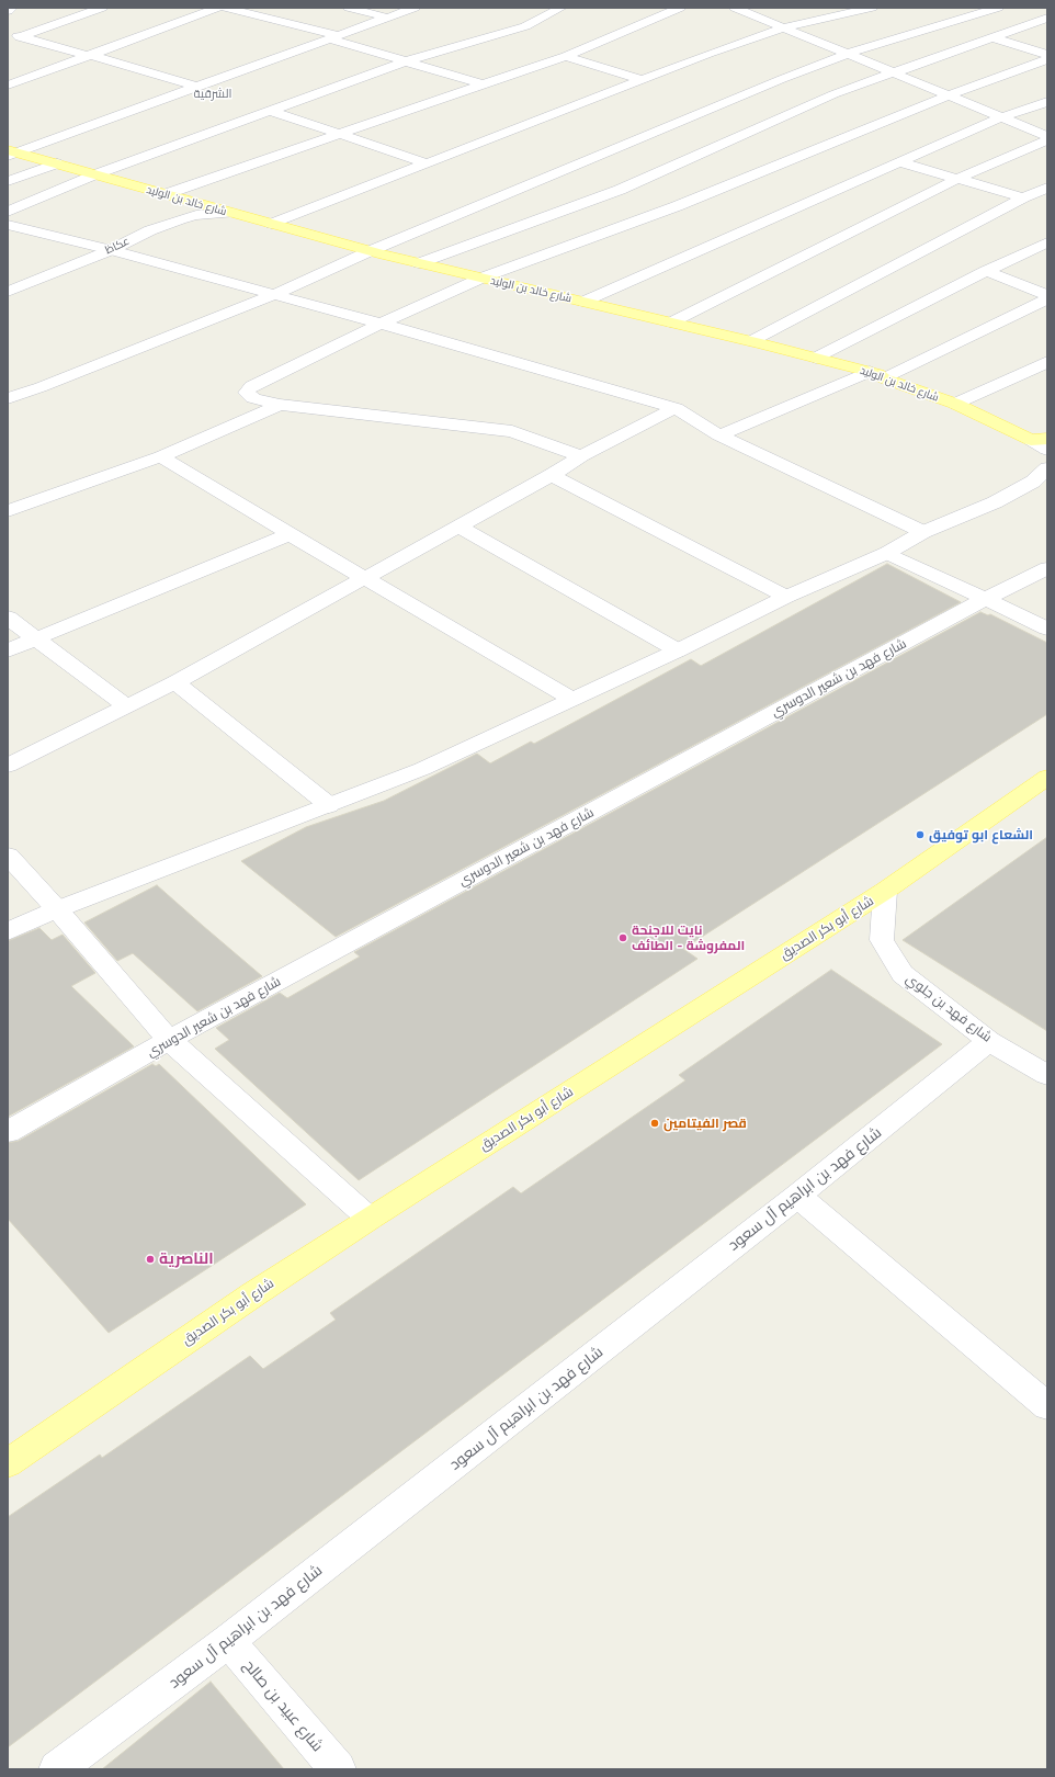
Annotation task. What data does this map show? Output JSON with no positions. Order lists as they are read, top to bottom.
{
  "streets": {
    "main road": ["شارع خالد بن الوليد", "شارع أبو بكر الصديق"],
    "street": [
      "عكاظ",
      "شارع فهد بن شعير الدوسري",
      "شارع فهد بن جلوي",
      "شارع فهد بن ابراهيم آل سعود",
      "شارع عبيد بن صالح"
    ]
  },
  "crossings": [
    ["شارع خالد بن الوليد", "عكاظ"],
    ["شارع أبو بكر الصديق", "شارع فهد بن جلوي"],
    ["شارع فهد بن جلوي", "شارع فهد بن ابراهيم آل سعود"],
    ["شارع فهد بن ابراهيم آل سعود", "شارع عبيد بن صالح"]
  ],
  "districts": ["الشرقية"],
  "places": [
    "الشعاع ابو توفيق",
    "نايت للاجنحة المفروشة - الطائف",
    "قصر الفيتامين",
    "الناصرية"
  ]
}
